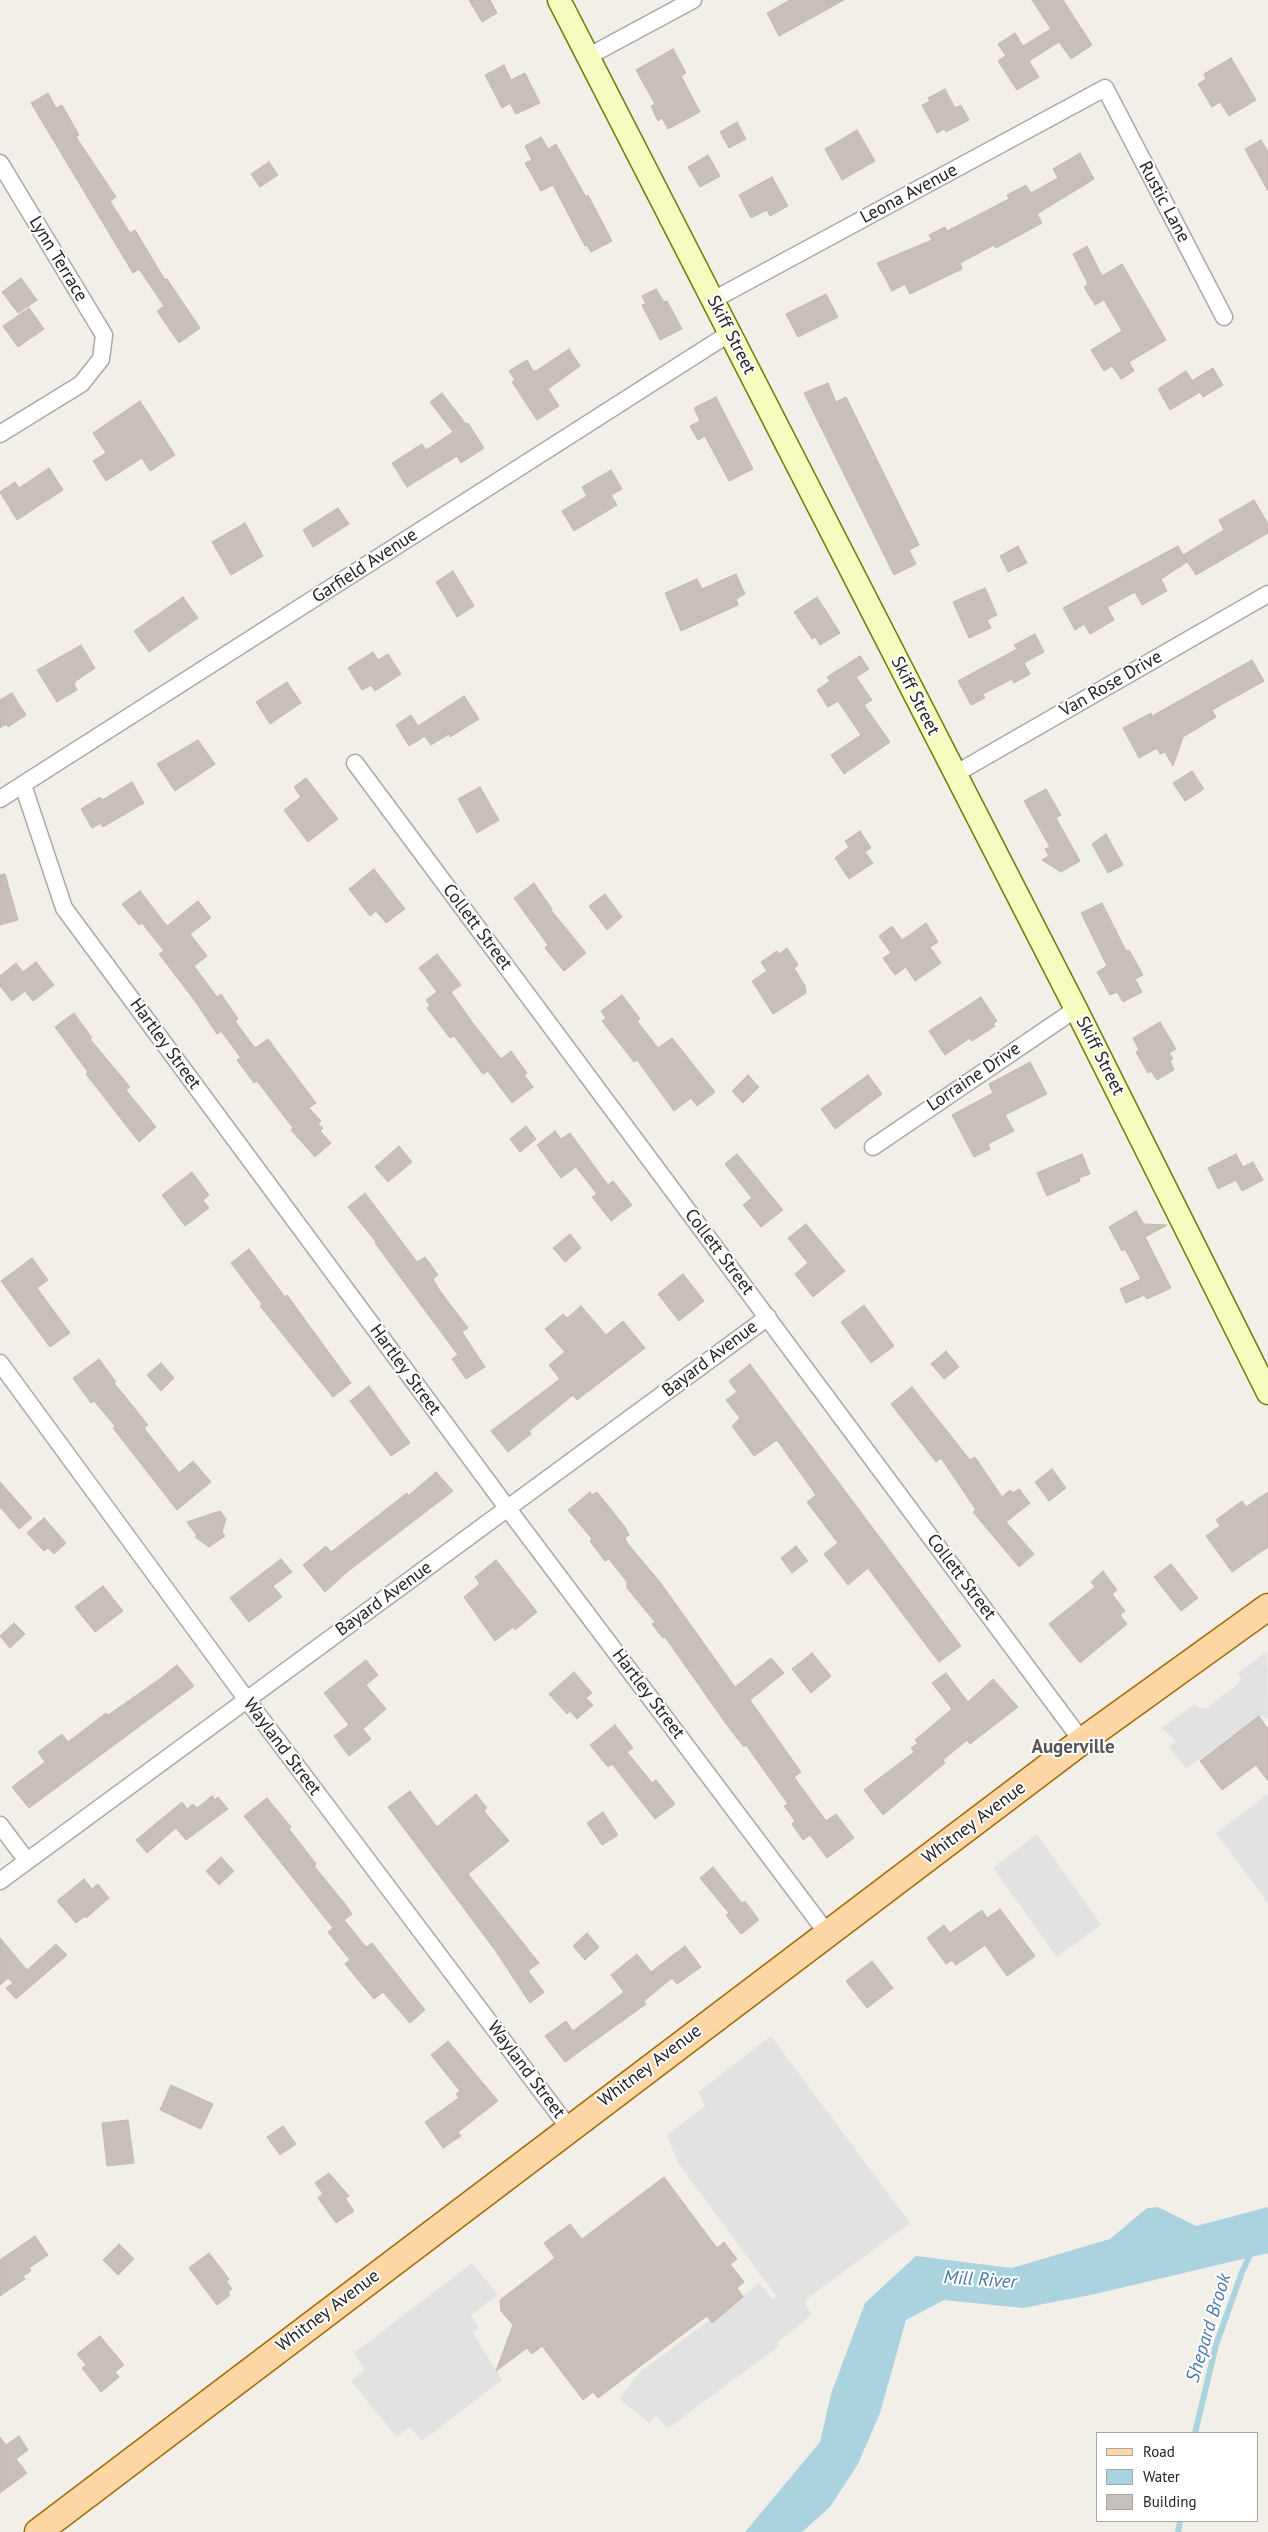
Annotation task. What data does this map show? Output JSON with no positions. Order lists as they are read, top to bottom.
{
  "streets": {
    "main road": ["Skiff Street", "Whitney Avenue"],
    "street": [
      "Leona Avenue",
      "Rustic Lane",
      "Lynn Terrace",
      "Garfield Avenue",
      "Van Rose Drive",
      "Collett Street",
      "Hartley Street",
      "Lorraine Drive",
      "Bayard Avenue",
      "Wayland Street"
    ]
  },
  "crossings": [
    ["Leona Avenue", "Rustic Lane"],
    ["Leona Avenue", "Skiff Street"],
    ["Skiff Street", "Garfield Avenue"],
    ["Skiff Street", "Van Rose Drive"],
    ["Skiff Street", "Lorraine Drive"],
    ["Garfield Avenue", "Hartley Street"],
    ["Collett Street", "Bayard Avenue"],
    ["Collett Street", "Whitney Avenue"],
    ["Hartley Street", "Bayard Avenue"],
    ["Hartley Street", "Whitney Avenue"],
    ["Bayard Avenue", "Wayland Street"],
    ["Wayland Street", "Whitney Avenue"]
  ],
  "districts": ["Augerville"],
  "water": ["Mill River", "Shepard Brook"],
  "legend": ["Road", "Water", "Building"]
}
